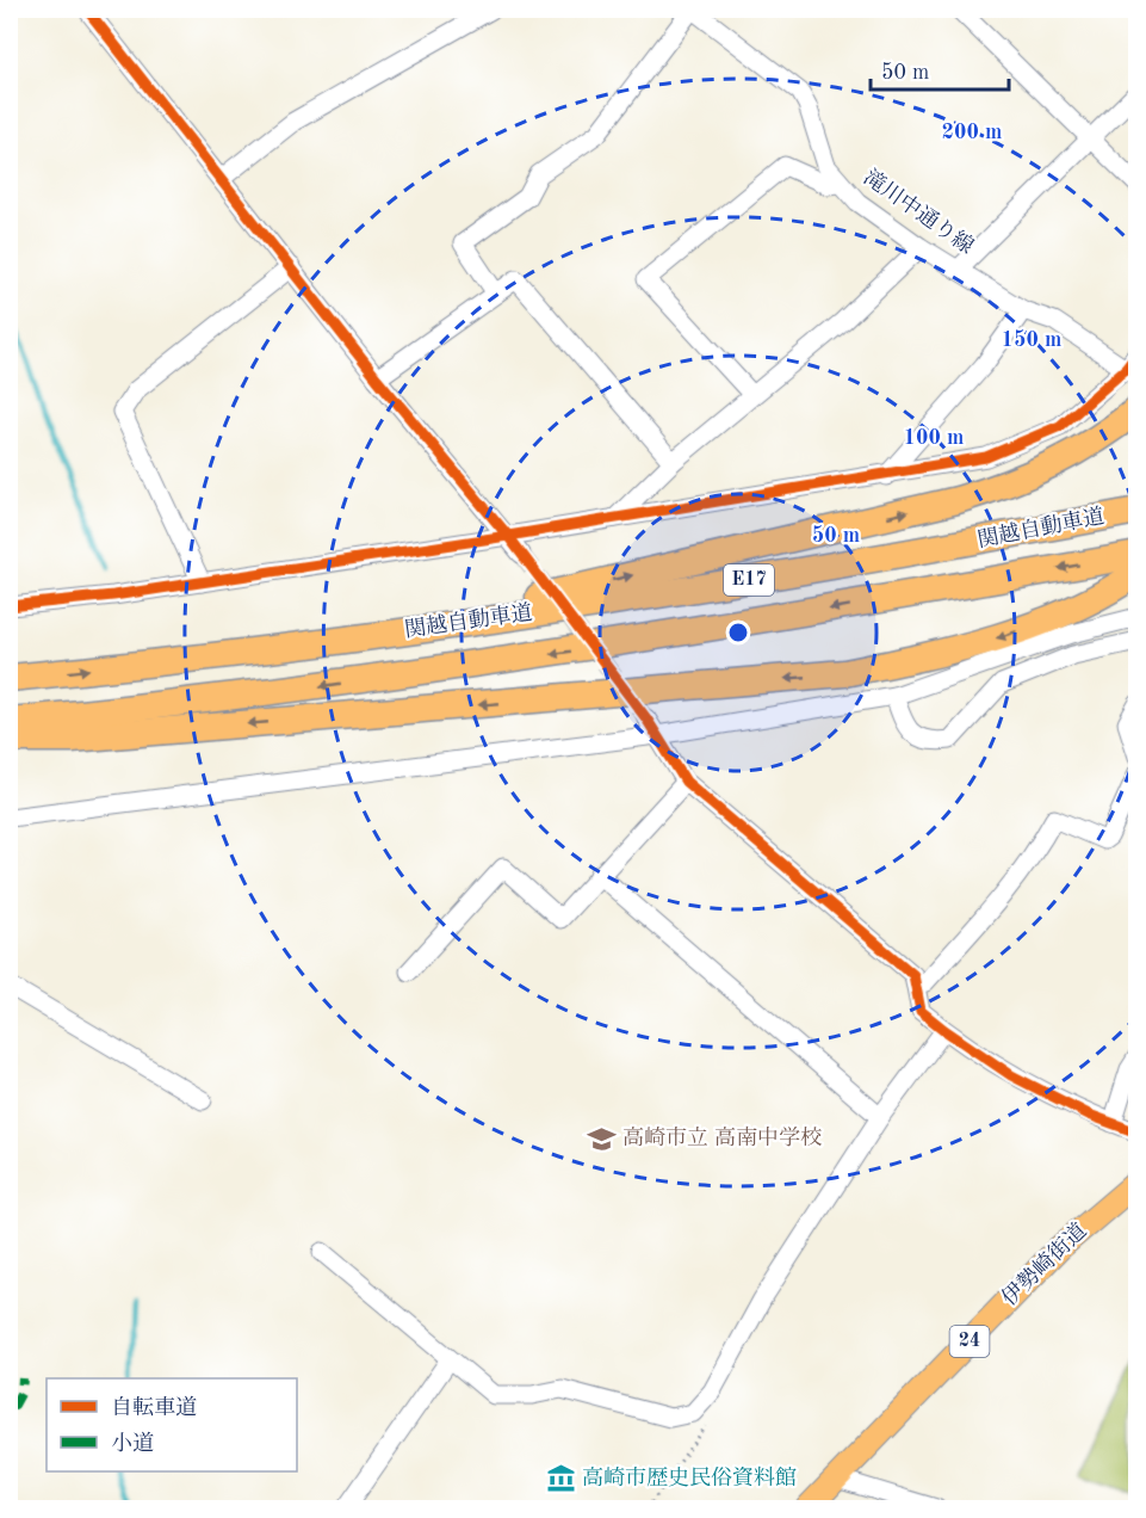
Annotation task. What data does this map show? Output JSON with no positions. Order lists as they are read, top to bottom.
{
  "streets": {
    "highway": ["関越自動車道", "E17"],
    "main road": ["伊勢崎街道", "24"],
    "street": ["滝川中通り線"]
  },
  "places": {
    "school or university": ["高崎市立 高南中学校"],
    "museum": ["高崎市歴史民俗資料館"]
  },
  "legend": ["自転車道", "小道"],
  "scale_bar": "50 m",
  "rings": [
    "200 m",
    "150 m",
    "100 m",
    "50 m"
  ]
}
